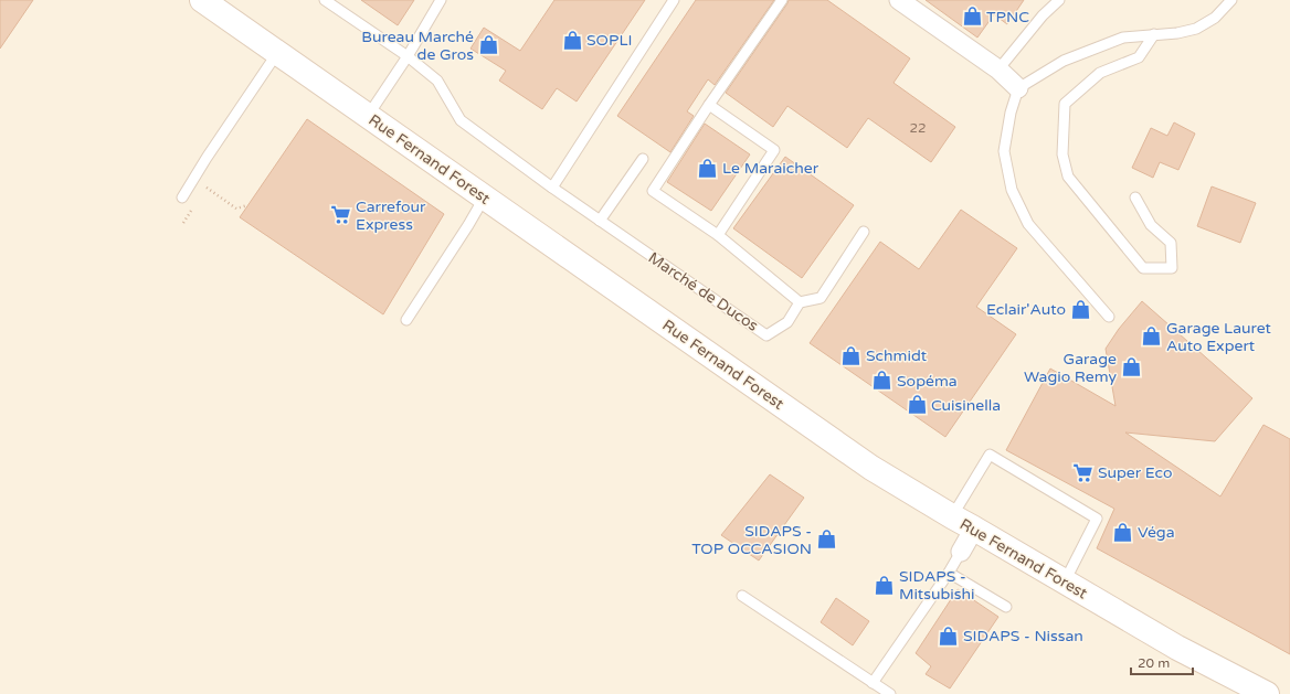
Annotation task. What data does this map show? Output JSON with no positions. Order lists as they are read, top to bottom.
{
  "streets": {
    "street": ["Rue Fernand Forest"],
    "lane": ["Marché de Ducos"]
  },
  "places": {
    "shop": [
      "TPNC",
      "SOPLI",
      "Bureau Marché de Gros",
      "Le Maraicher",
      "Eclair'Auto",
      "Garage Lauret Auto Expert",
      "Schmidt",
      "Garage Wagio Remy",
      "Sopéma",
      "Cuisinella",
      "Véga",
      "SIDAPS - TOP OCCASION",
      "SIDAPS - Mitsubishi",
      "SIDAPS - Nissan"
    ],
    "supermarket": ["Carrefour Express", "Super Eco"]
  },
  "house_numbers": ["22"],
  "scale_bar": "20 m"
}
